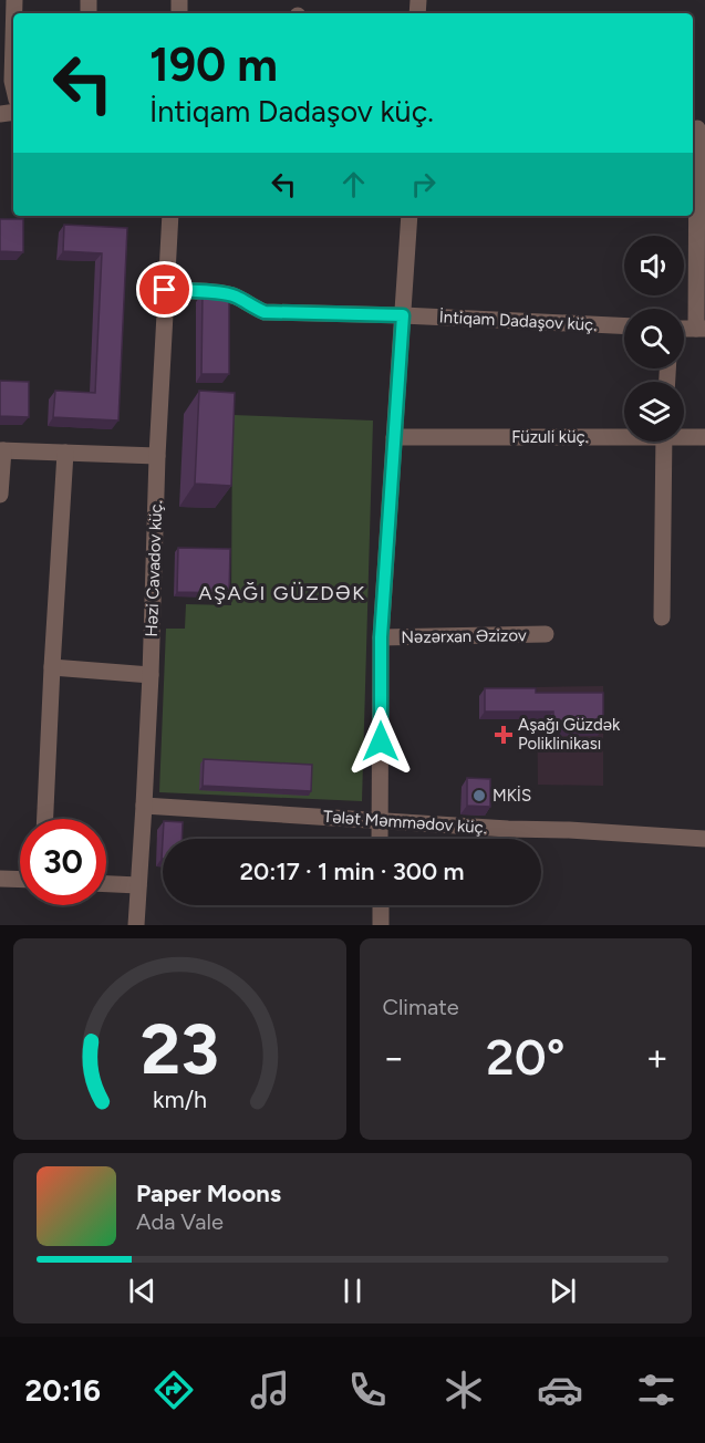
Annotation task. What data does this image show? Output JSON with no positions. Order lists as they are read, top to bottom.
{
  "streets": {
    "street": [
      "İntiqam Dadaşov küç.",
      "Füzuli küç.",
      "Həzi Cavadov küç.",
      "Nəzərxan Əzizov",
      "Tələt Məmmədov küç."
    ]
  },
  "crossings": [
    ["İntiqam Dadaşov küç.", "Həzi Cavadov küç."],
    ["İntiqam Dadaşov küç.", "Nəzərxan Əzizov"],
    ["Füzuli küç.", "Nəzərxan Əzizov"],
    ["Həzi Cavadov küç.", "Tələt Məmmədov küç."],
    ["Nəzərxan Əzizov", "Tələt Məmmədov küç."]
  ],
  "districts": ["AŞAĞI GÜZDƏK"],
  "places": {
    "health": ["Aşağı Güzdək Poliklinikası"],
    "other": ["MKİS"]
  },
  "page": {
    "turn": ["190 m", "İntiqam Dadaşov küç."],
    "limit": "30",
    "trip": "20:17 · 1 min · 300 m",
    "tile": "Climate",
    "heat": ["−", "20°", "+"],
    "song": ["Paper Moons", "Ada Vale"],
    "tabs": "20:16",
    "gauge": ["23", "km/h"]
  }
}
